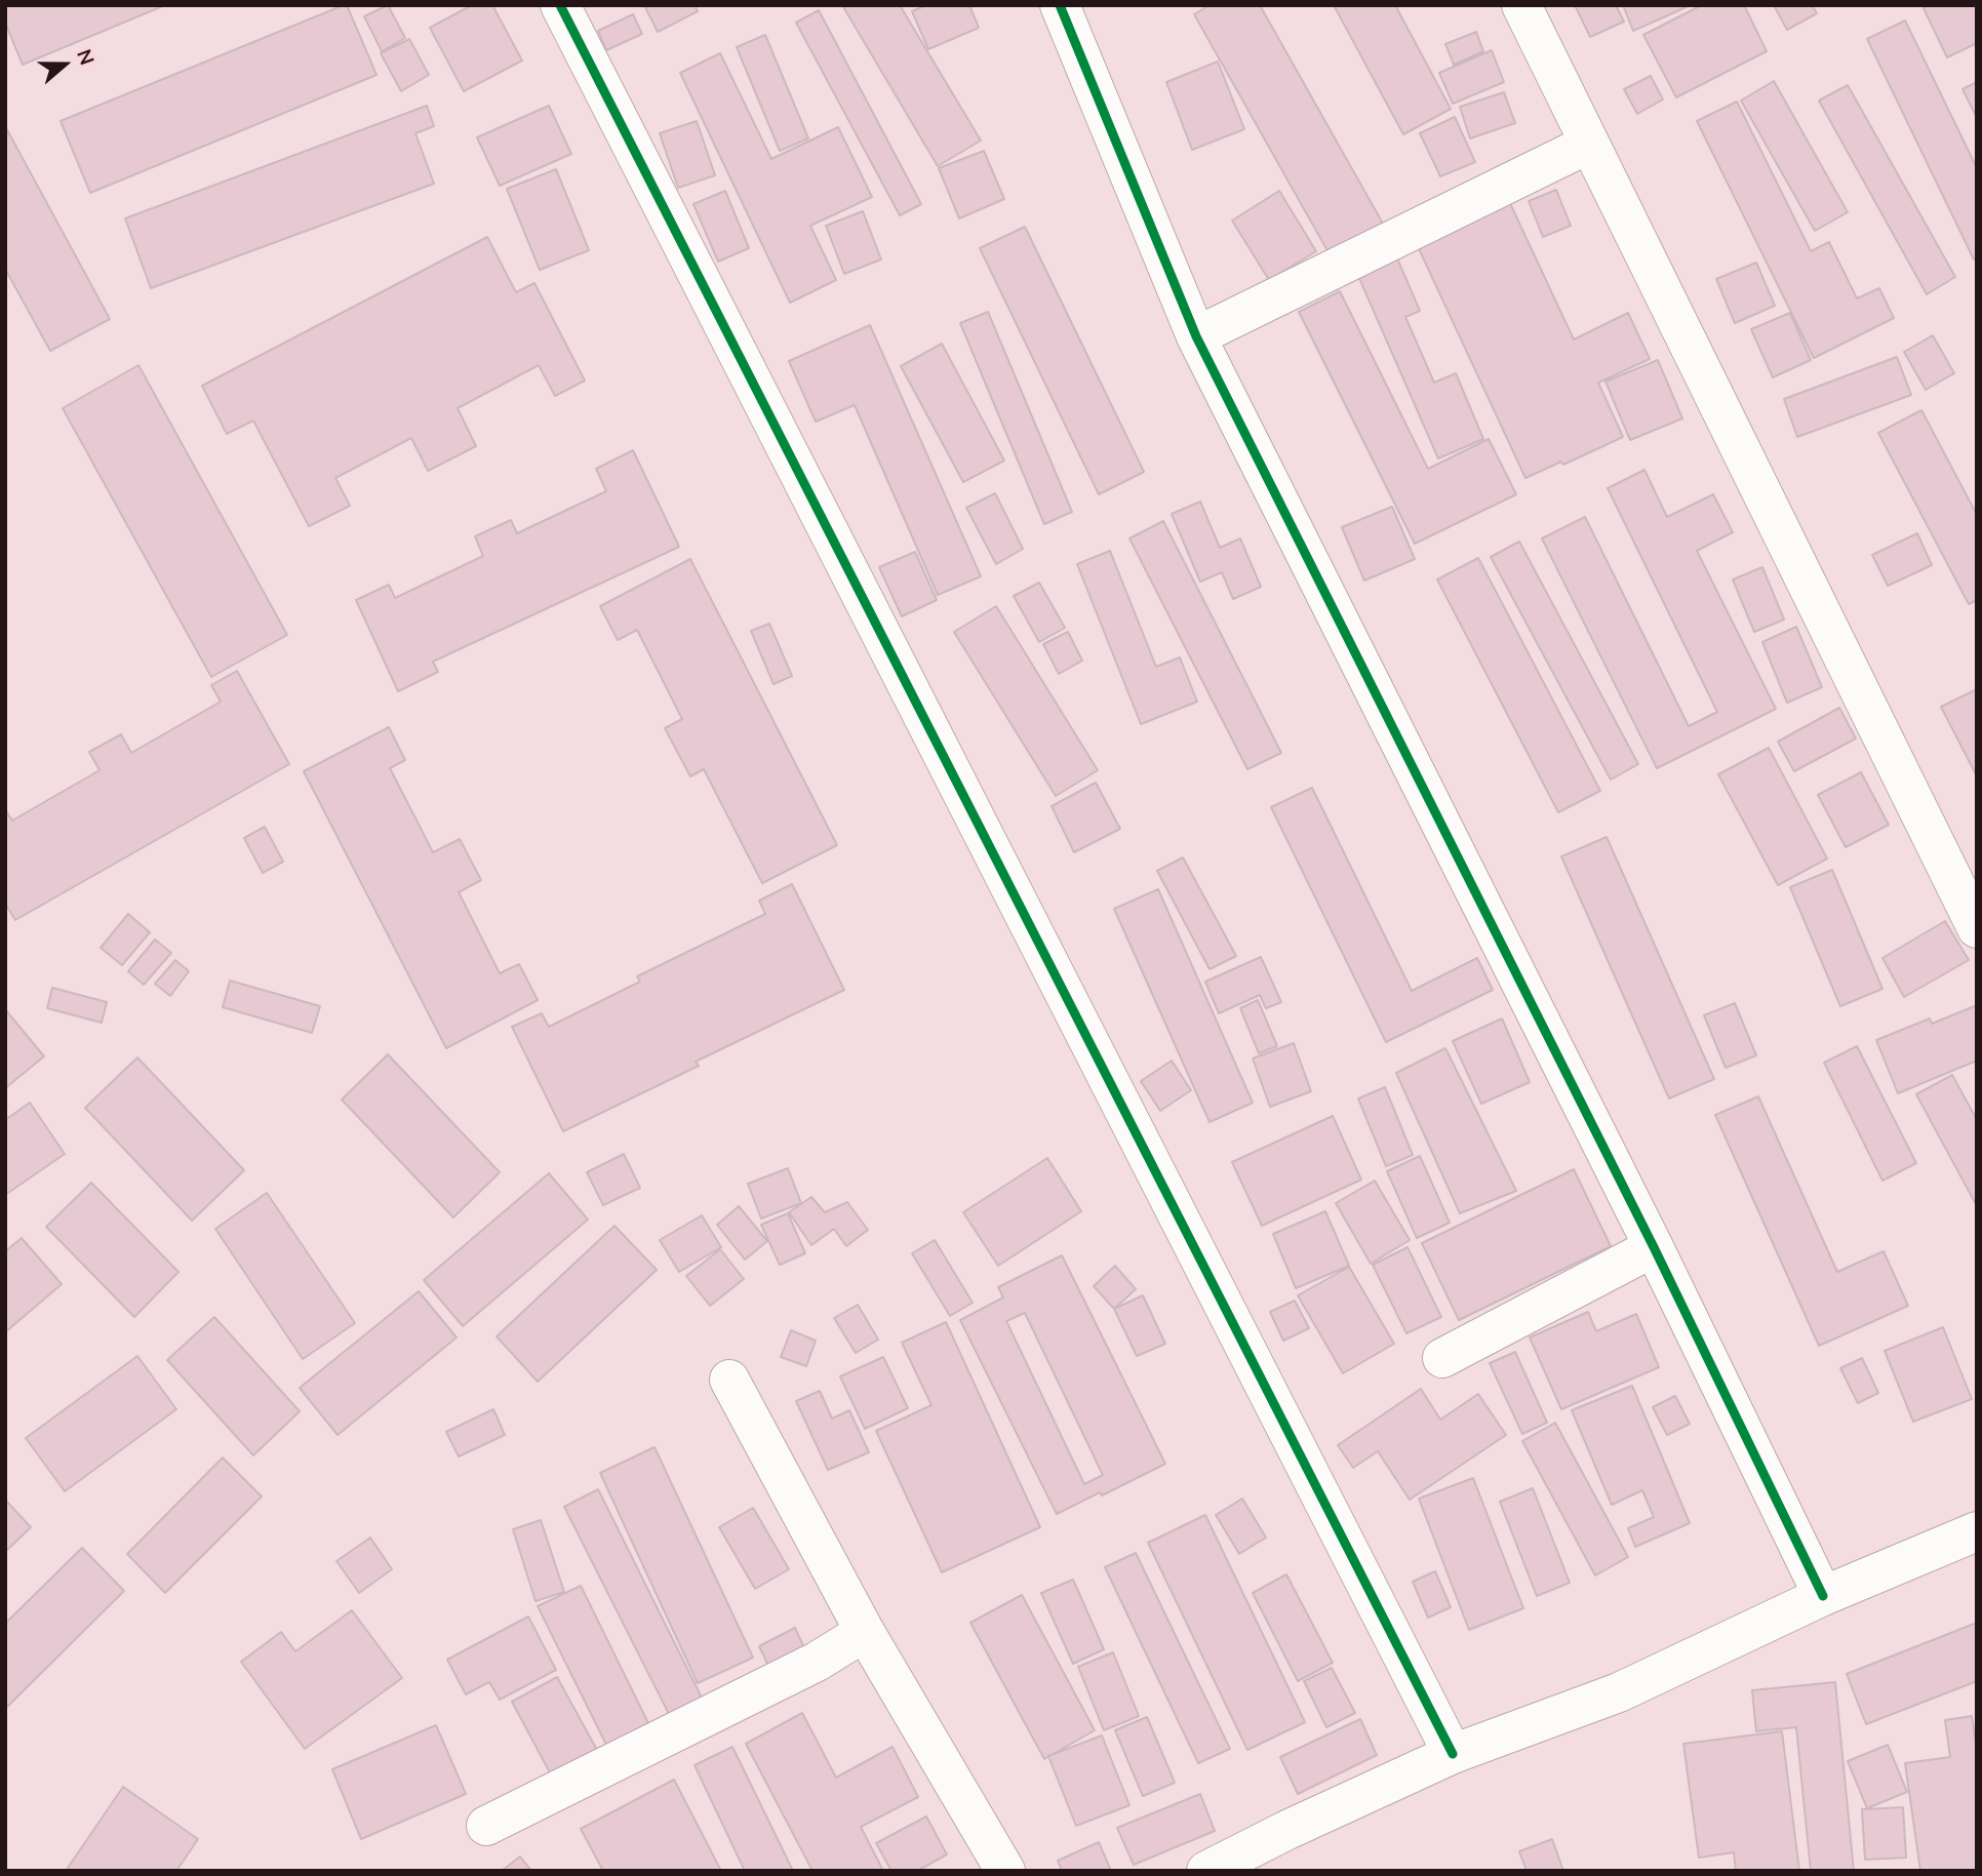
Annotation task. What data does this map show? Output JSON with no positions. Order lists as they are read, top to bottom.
{
  "north": "right"
}
